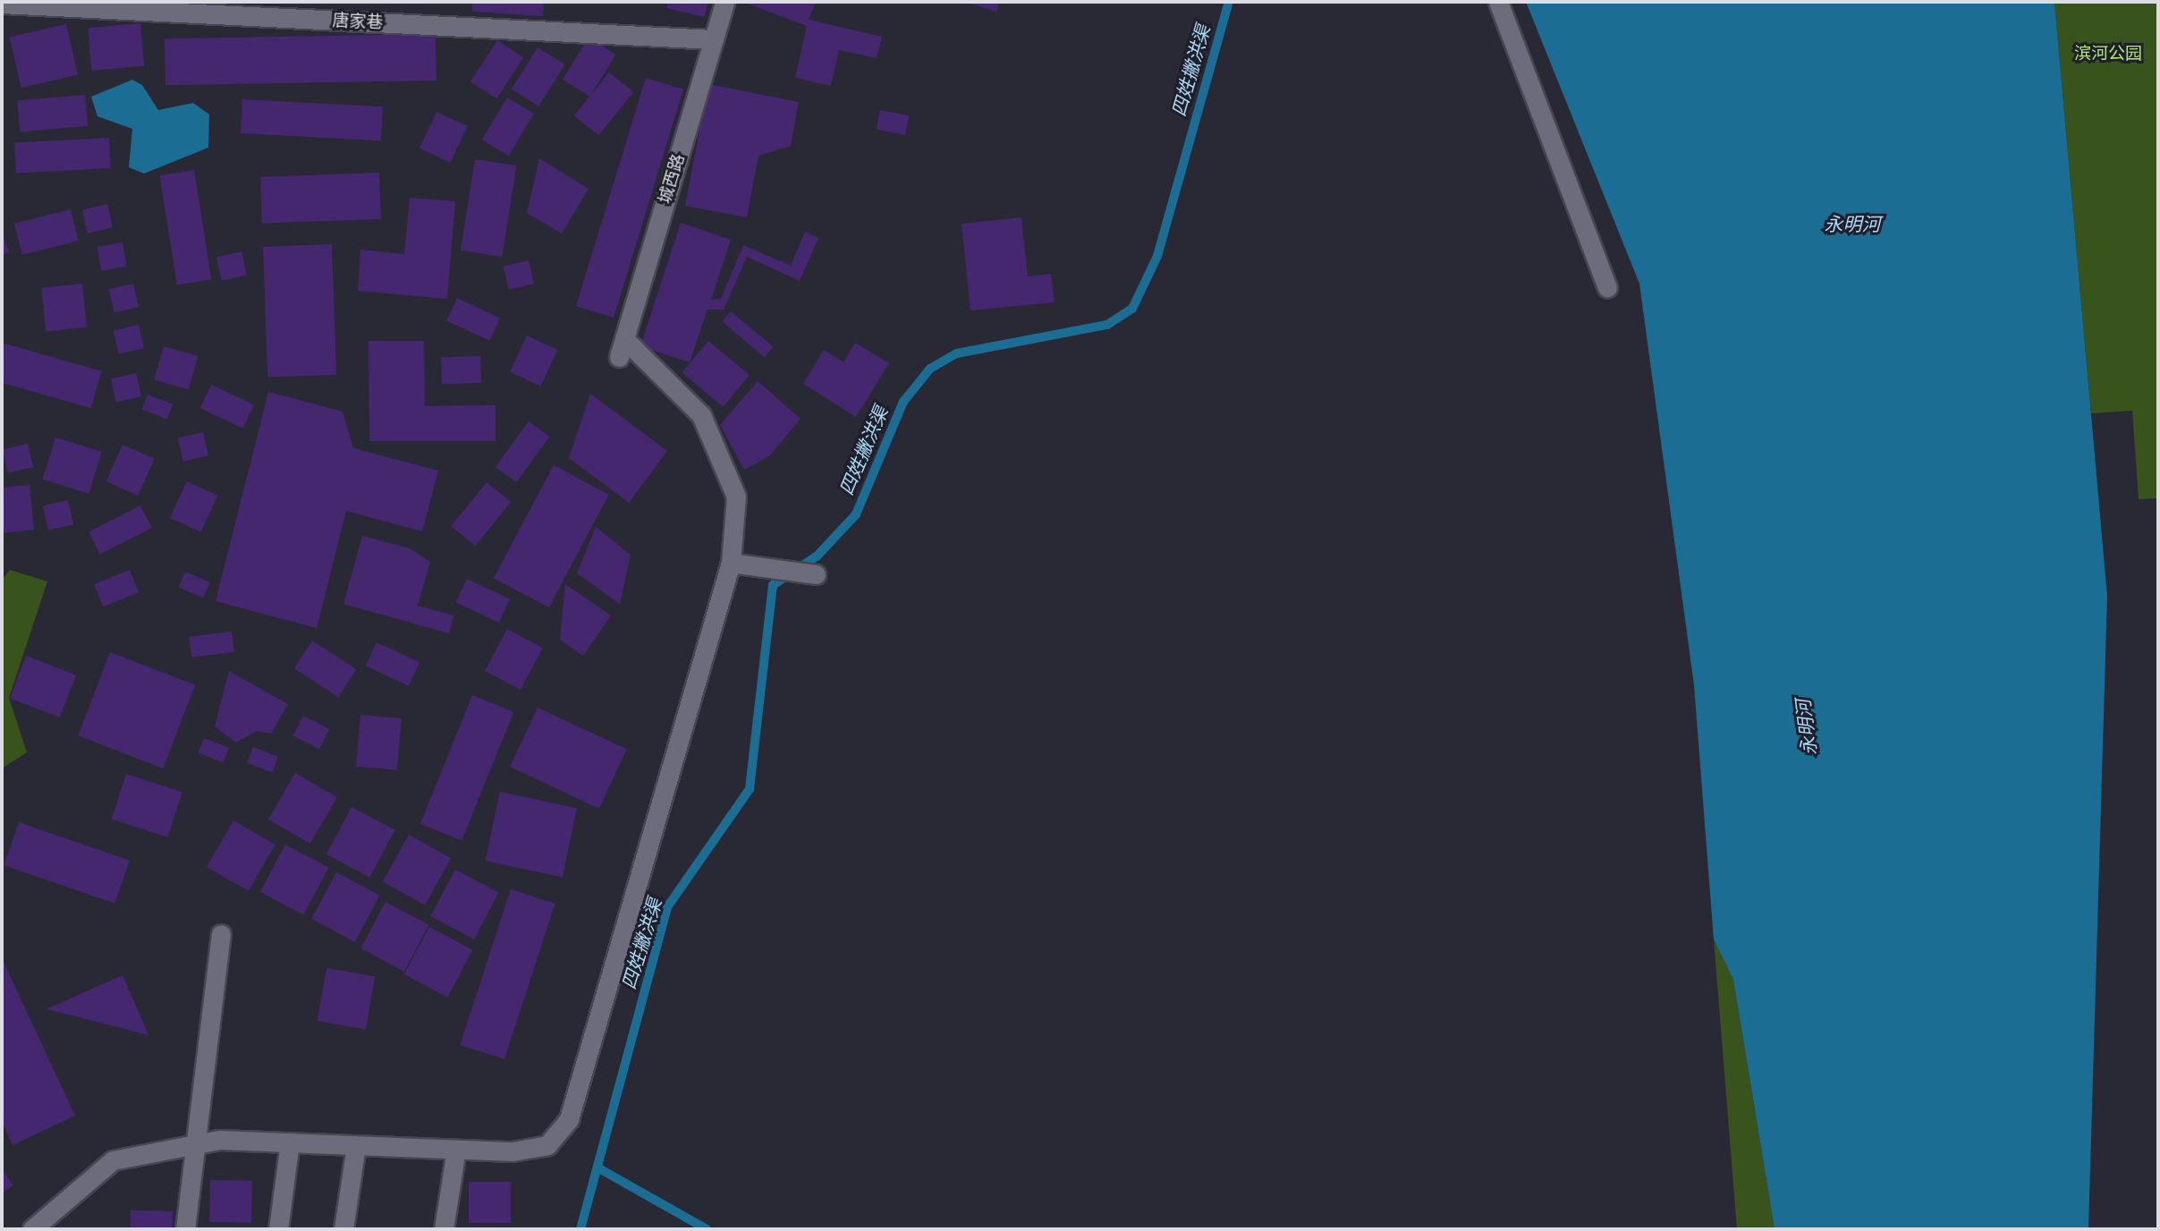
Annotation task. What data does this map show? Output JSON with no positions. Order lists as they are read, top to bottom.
{
  "streets": {
    "street": ["唐家巷", "城西路"]
  },
  "crossings": [
    ["唐家巷", "城西路"]
  ],
  "water": ["四姓撇洪渠", "永明河"],
  "parks": ["滨河公园"]
}
